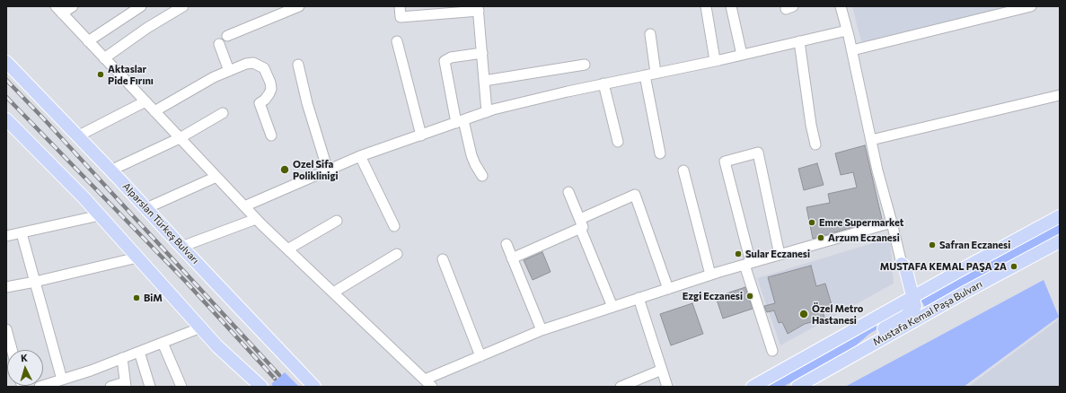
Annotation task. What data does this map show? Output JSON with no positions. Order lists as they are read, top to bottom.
{
  "streets": {
    "main road": ["Alparslan Türkeş Bulvarı", "Mustafa Kemal Paşa Bulvarı"]
  },
  "places": [
    "Aktaslar Pide Fırını",
    "Ozel Sifa Poliklinigi",
    "Emre Supermarket",
    "Arzum Eczanesi",
    "Safran Eczanesi",
    "Sular Eczanesi",
    "MUSTAFA KEMAL PAŞA 2A",
    "Ezgi Eczanesi",
    "BiM",
    "Özel Metro Hastanesi"
  ],
  "north": "top"
}
